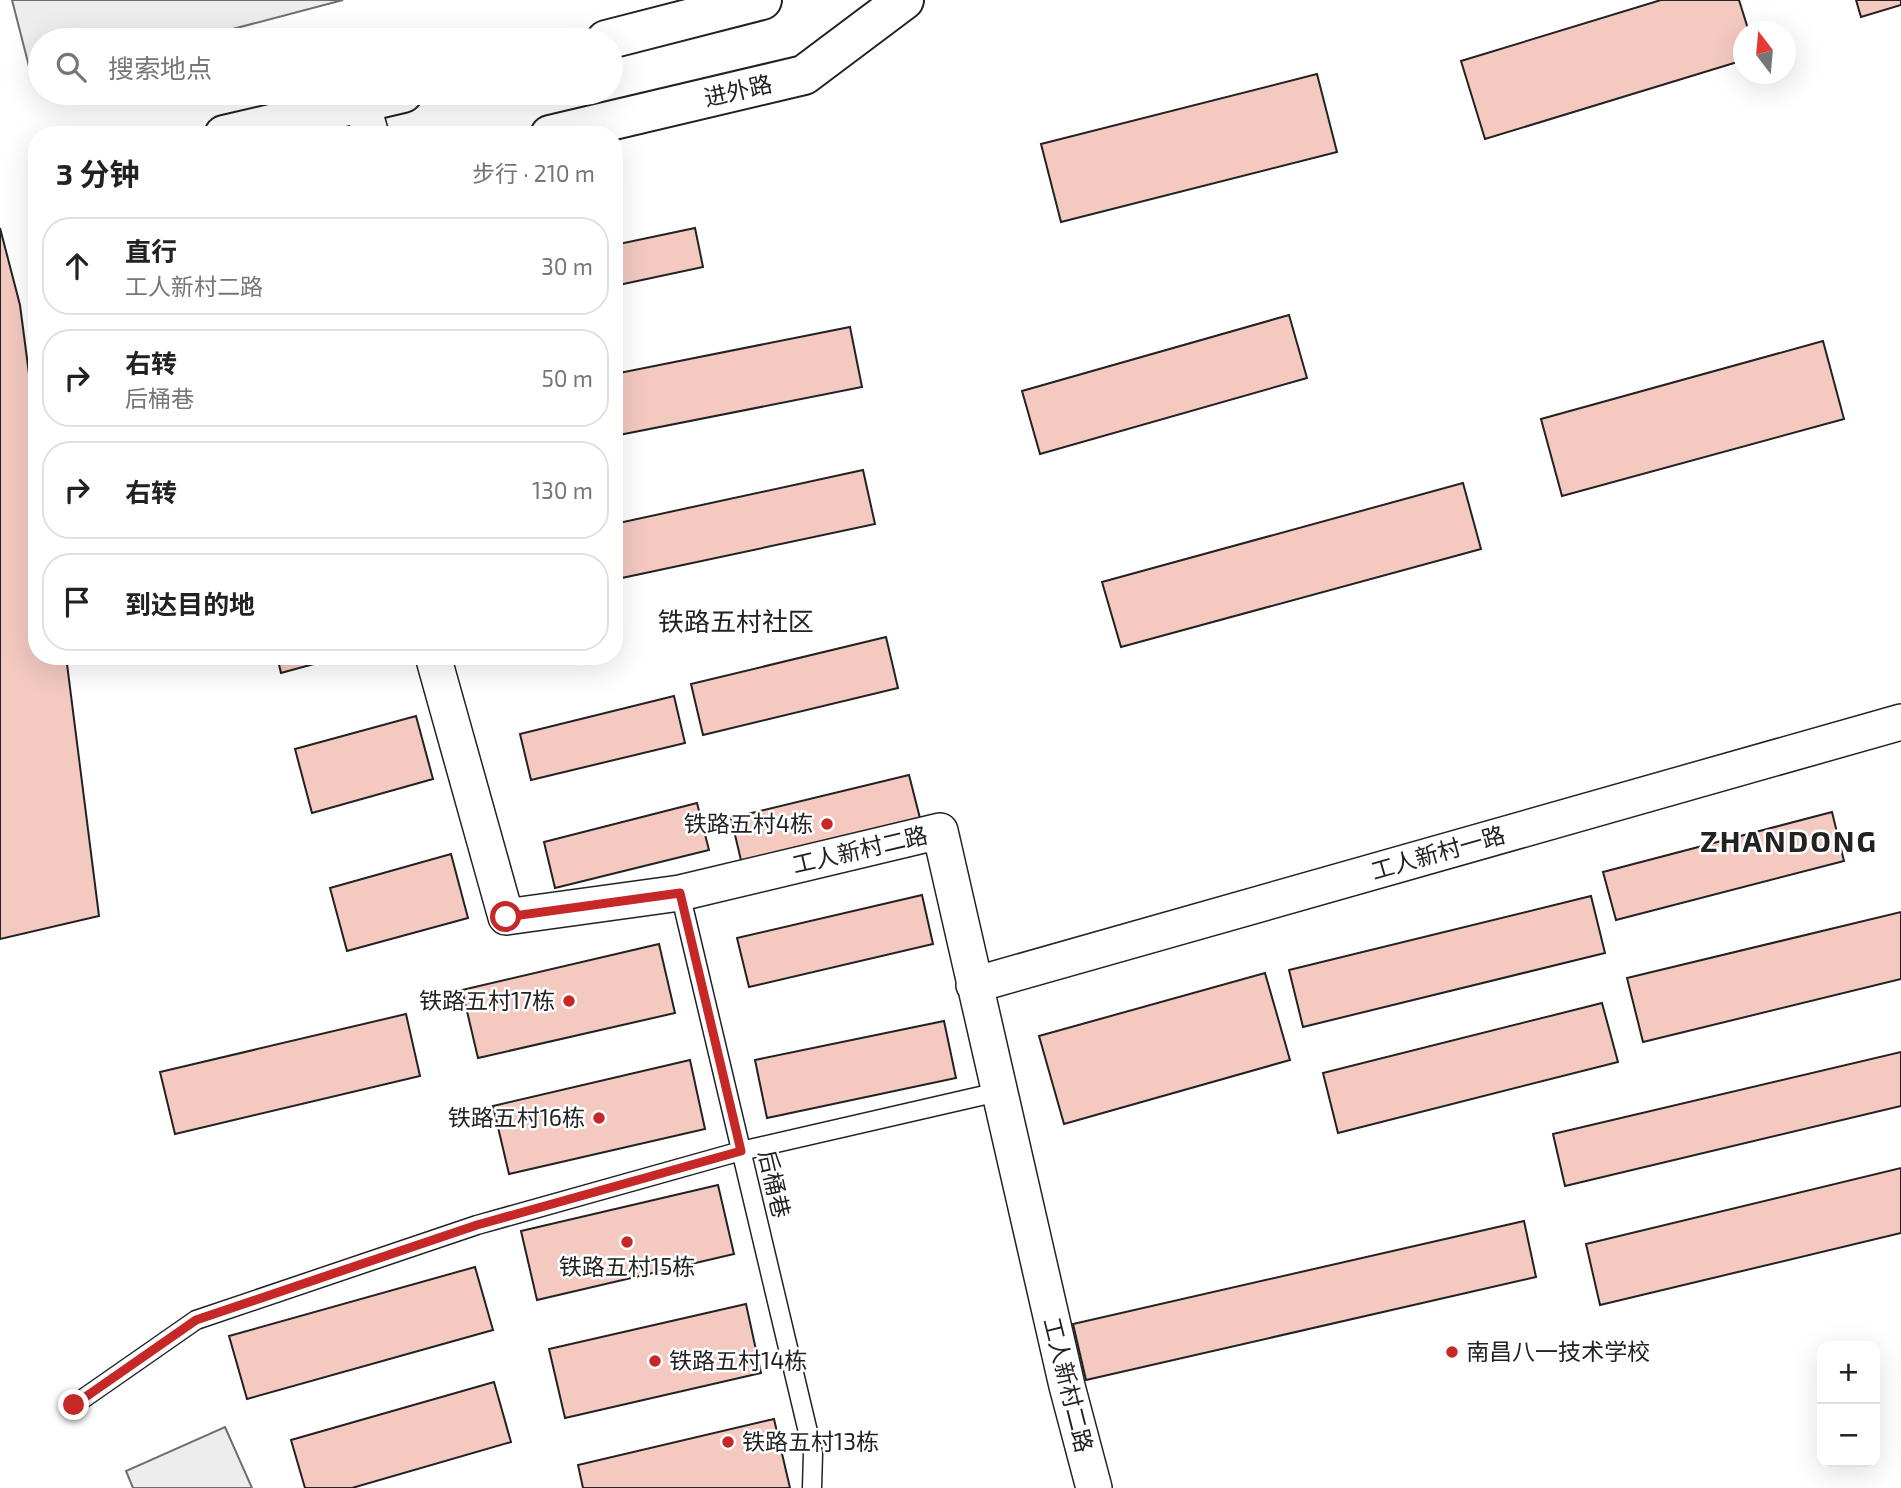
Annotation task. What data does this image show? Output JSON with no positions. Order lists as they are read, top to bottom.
{
  "streets": {
    "street": ["进外路", "工人新村二路", "工人新村一路"],
    "lane": ["后桶巷"]
  },
  "crossings": [
    ["工人新村二路", "工人新村一路"],
    ["工人新村二路", "后桶巷"]
  ],
  "districts": ["铁路五村社区", "ZHANDONG"],
  "places": [
    "铁路五村4栋",
    "铁路五村17栋",
    "铁路五村16栋",
    "铁路五村15栋",
    "南昌八一技术学校",
    "铁路五村14栋",
    "铁路五村13栋"
  ],
  "north": "top",
  "page": {
    "search": "搜索地点",
    "heading": ["3 分钟", "步行 · 210 m"],
    "list": [
      ["直行", "工人新村二路", "30 m"],
      ["右转", "后桶巷", "50 m"],
      ["右转", "130 m"],
      "到达目的地"
    ],
    "map_buttons": ["+", "−"]
  }
}
